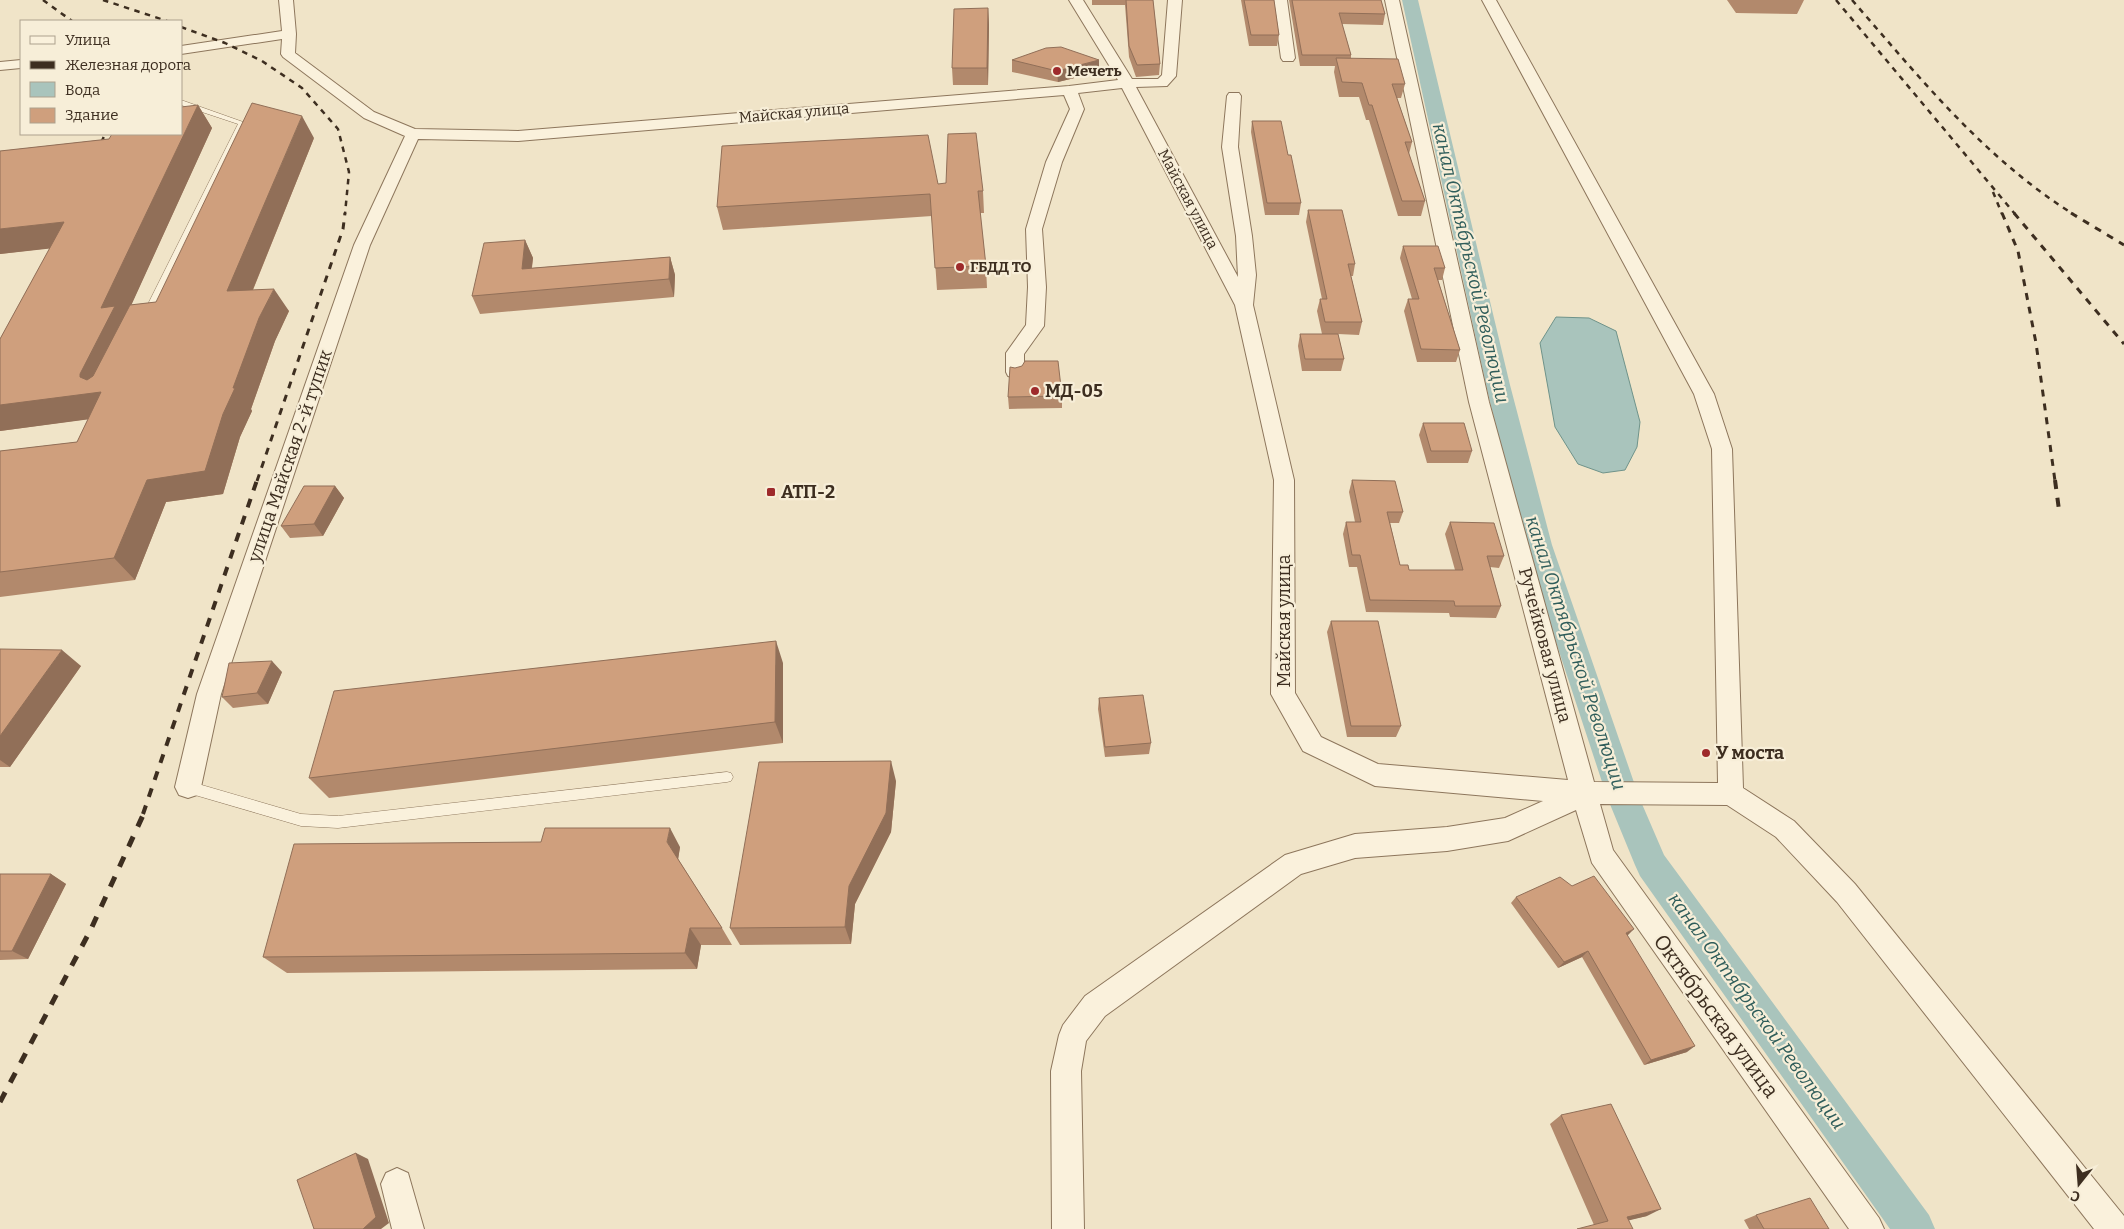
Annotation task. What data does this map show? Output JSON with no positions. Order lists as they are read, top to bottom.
{
  "streets": {
    "street": [
      "Майская улица",
      "улица Майская 2-й тупик",
      "Ручейковая улица",
      "Октябрьская улица"
    ]
  },
  "crossings": [
    ["Майская улица", "улица Майская 2-й тупик"],
    ["Майская улица", "Ручейковая улица"],
    ["Майская улица", "Октябрьская улица"],
    ["Ручейковая улица", "Октябрьская улица"]
  ],
  "water": ["канал Октябрьской Революции"],
  "places": {
    "other": [
      "Мечеть",
      "ГБДД ТО",
      "МД-05",
      "У моста"
    ],
    "transit": ["АТП-2"]
  },
  "legend": [
    "Улица",
    "Железная дорога",
    "Вода",
    "Здание"
  ],
  "north": "bottom"
}
